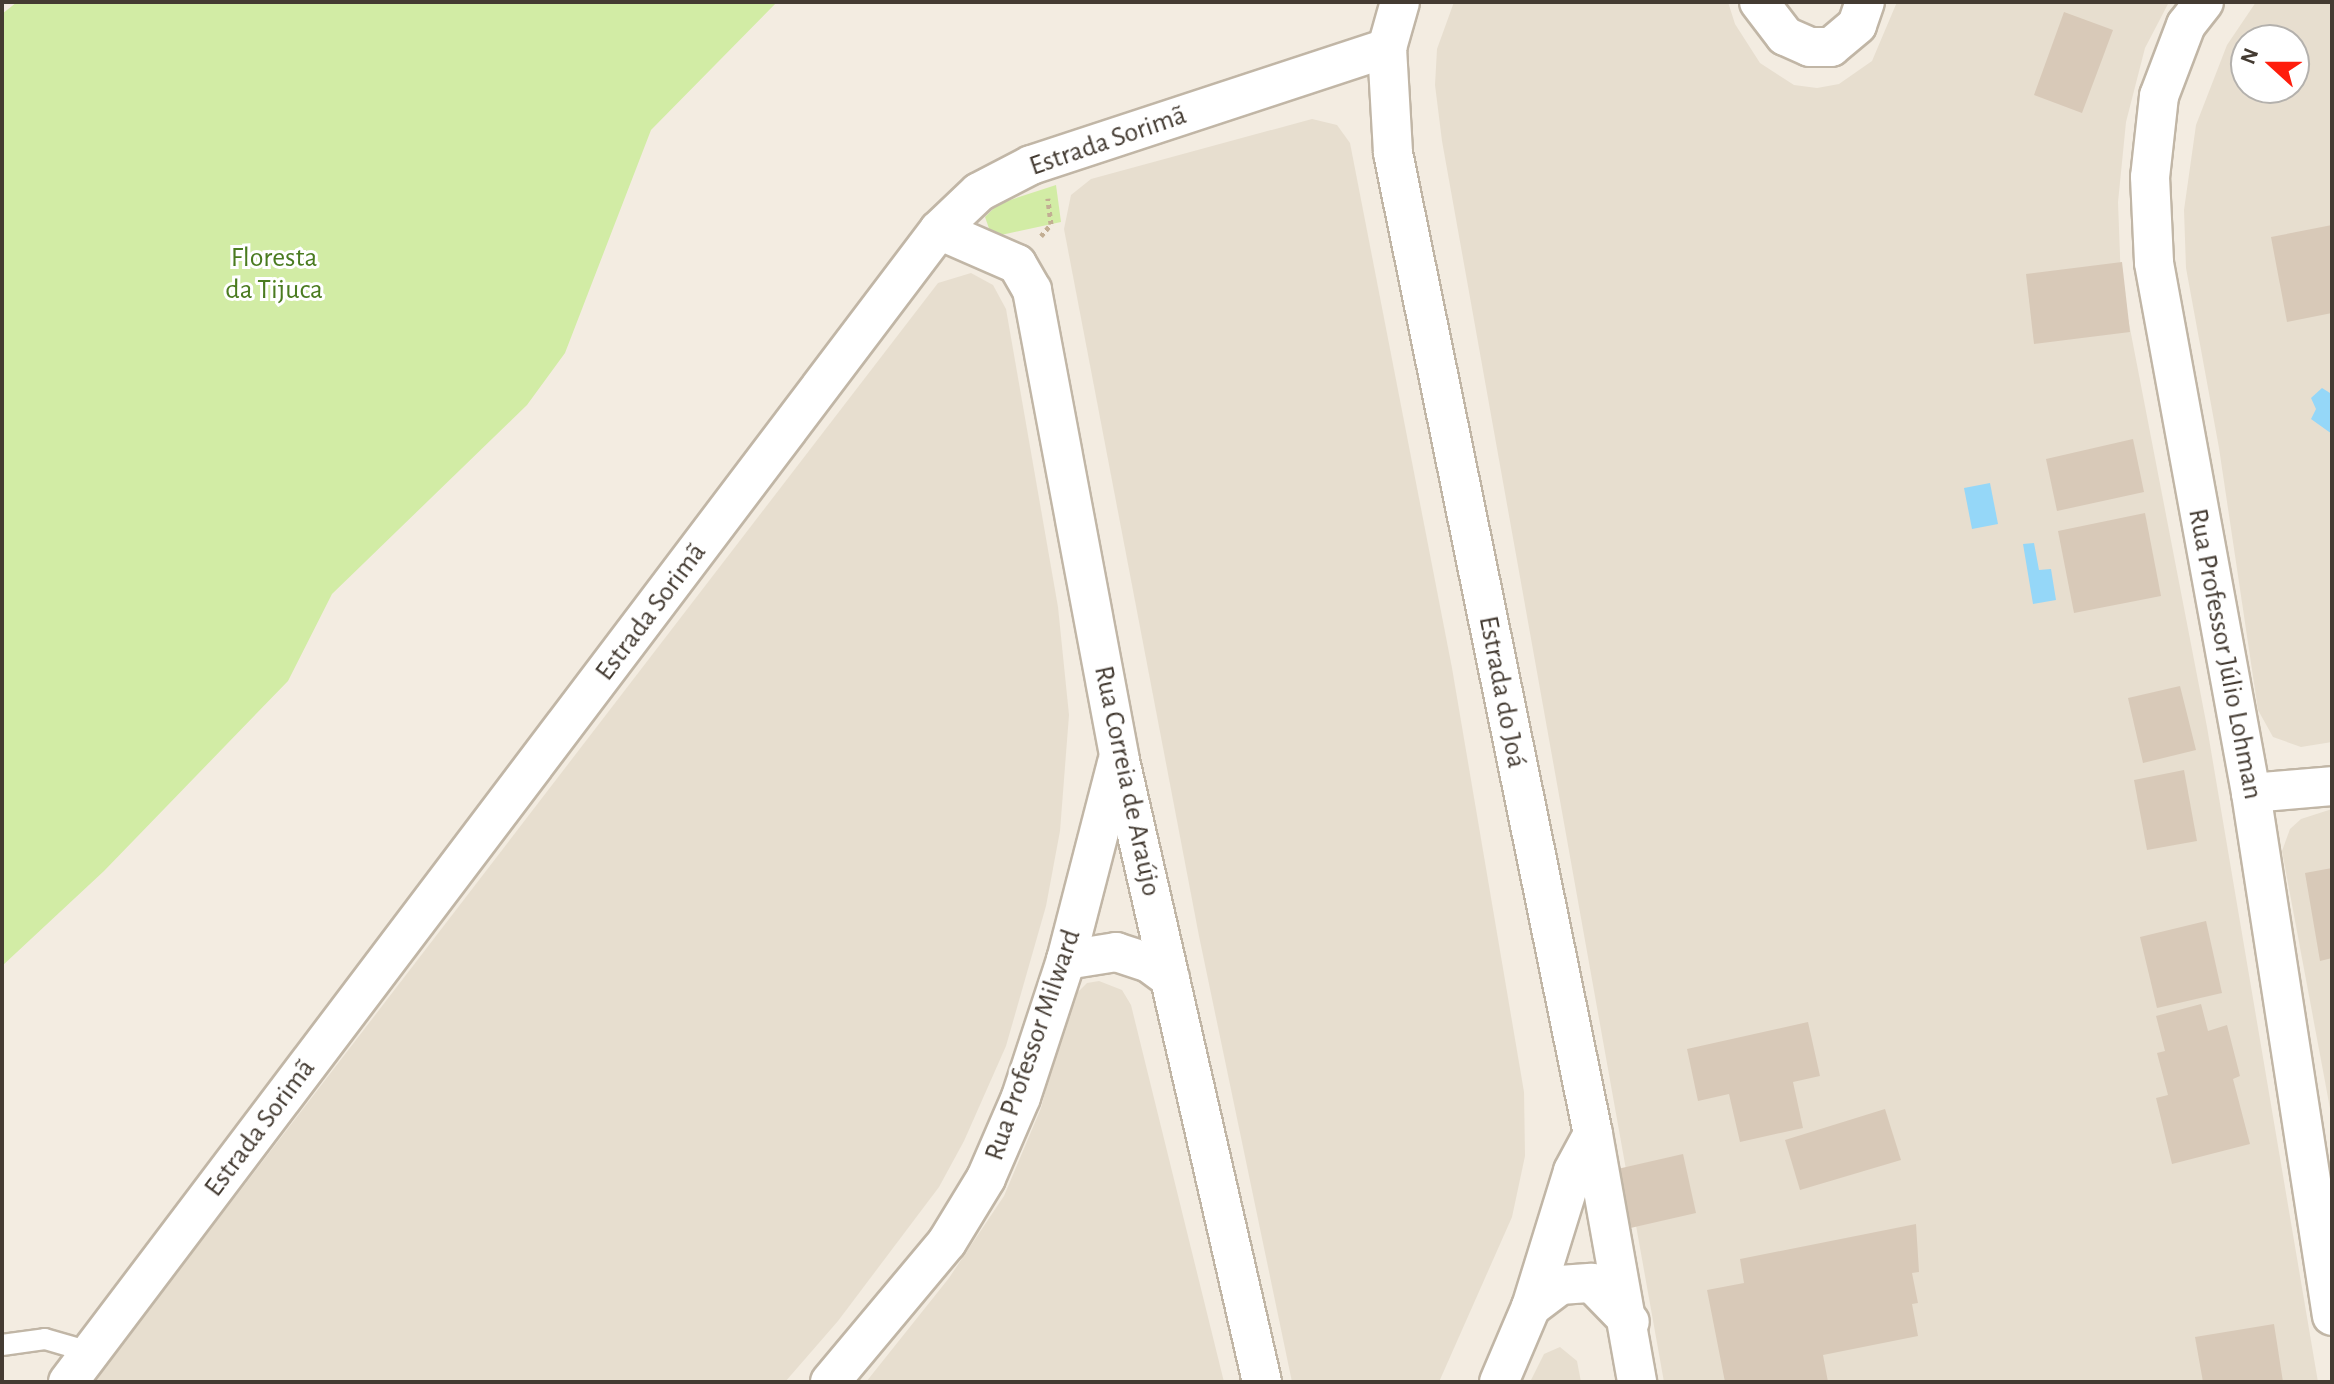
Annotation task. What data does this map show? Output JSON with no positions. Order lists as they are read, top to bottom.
{
  "streets": {
    "street": [
      "Estrada Sorimã",
      "Rua Professor Júlio Lohman",
      "Estrada do Joá",
      "Rua Correia de Araújo",
      "Rua Professor Milward"
    ]
  },
  "crossings": [
    ["Estrada Sorimã", "Estrada do Joá"],
    ["Rua Correia de Araújo", "Rua Professor Milward"]
  ],
  "parks": ["Floresta da Tijuca"],
  "north": "left"
}
